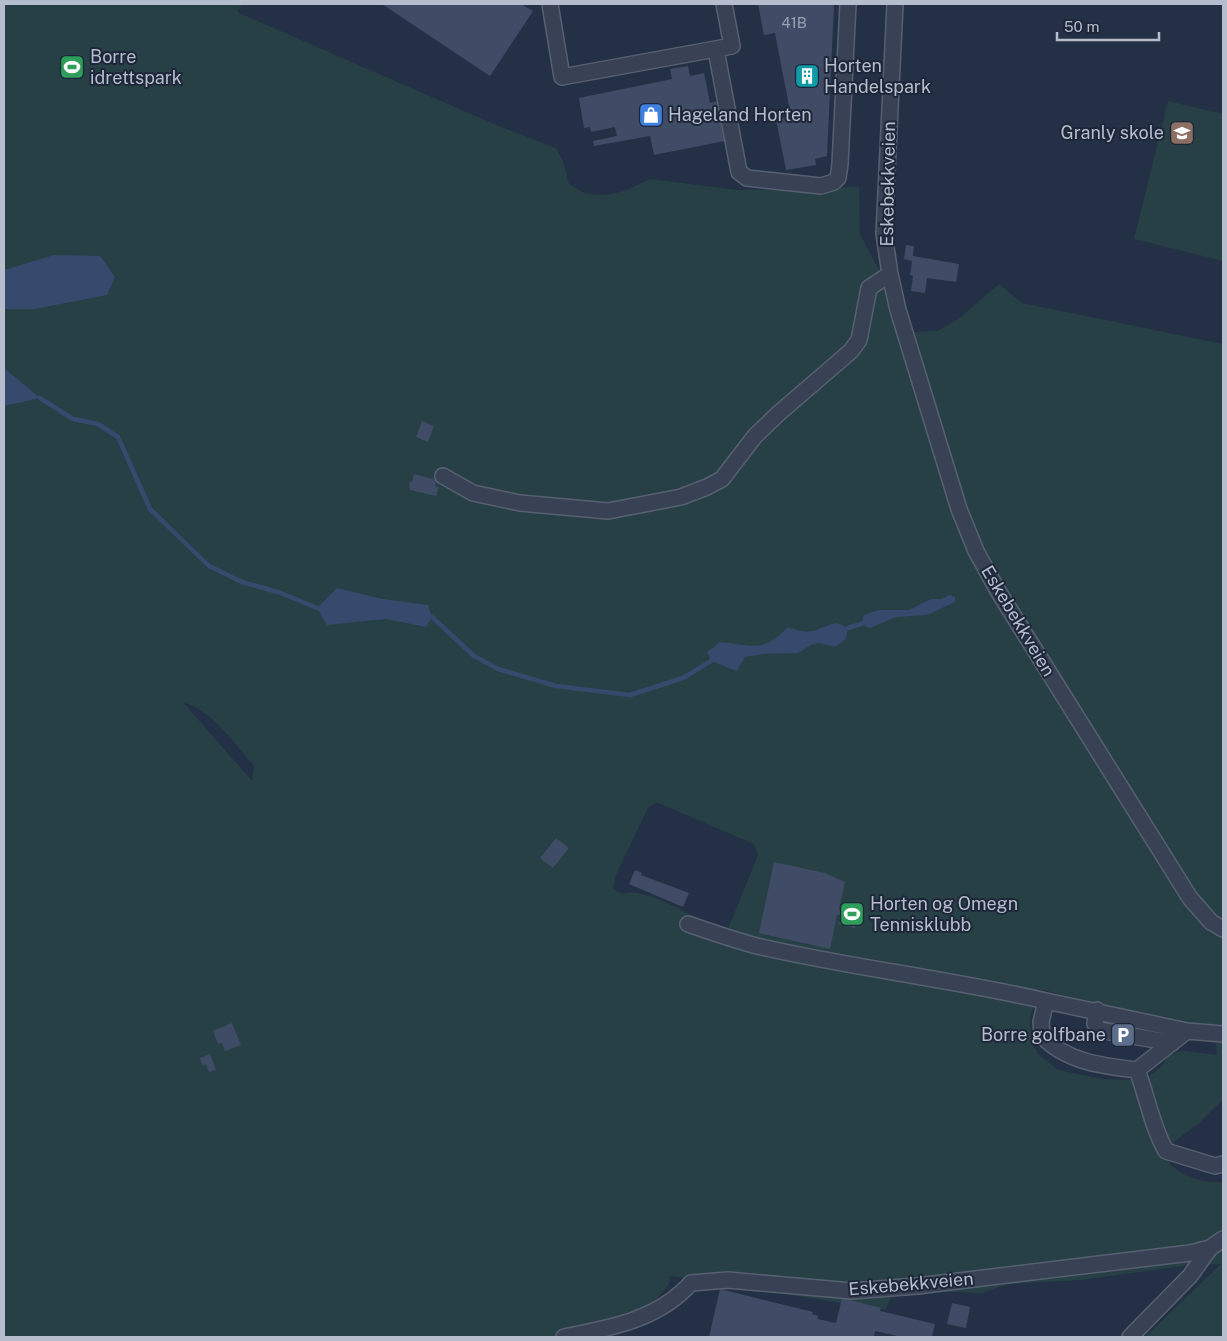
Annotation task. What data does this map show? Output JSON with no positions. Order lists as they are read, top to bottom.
{
  "streets": {
    "street": ["Eskebekkveien"]
  },
  "places": {
    "sports": ["Borre idrettspark", "Horten og Omegn Tennisklubb"],
    "building": ["Horten Handelspark"],
    "shop": ["Hageland Horten"],
    "school or university": ["Granly skole"],
    "parking": ["Borre golfbane"]
  },
  "house_numbers": ["41B"],
  "scale_bar": "50 m"
}
